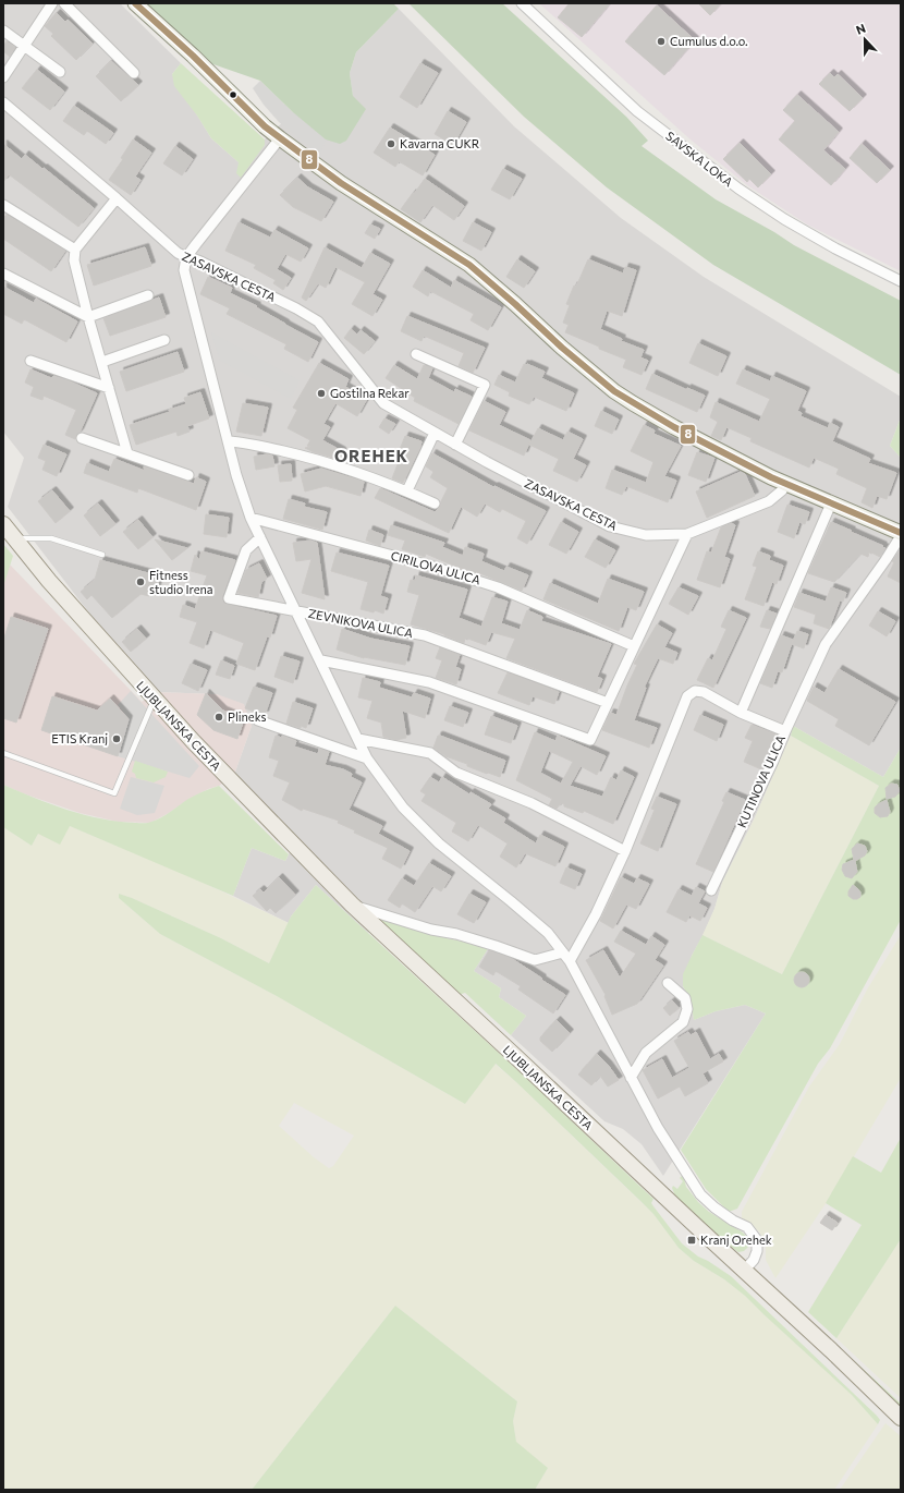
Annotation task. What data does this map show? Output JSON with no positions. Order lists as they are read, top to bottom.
{
  "streets": {
    "main road": ["LJUBLJANSKA CESTA"],
    "street": [
      "SAVSKA LOKA",
      "ZASAVSKA CESTA",
      "CIRILOVA ULICA",
      "ZEVNIKOVA ULICA",
      "KUTINOVA ULICA"
    ]
  },
  "crossings": [
    ["LJUBLJANSKA CESTA", "KUTINOVA ULICA"]
  ],
  "districts": ["OREHEK"],
  "places": {
    "other": [
      "Cumulus d.o.o.",
      "Kavarna CUKR",
      "Gostilna Rekar",
      "Fitness studio Irena",
      "Plineks",
      "ETIS Kranj"
    ],
    "transit": ["Kranj Orehek"]
  },
  "lines": ["transit line 8"],
  "north": "top"
}
